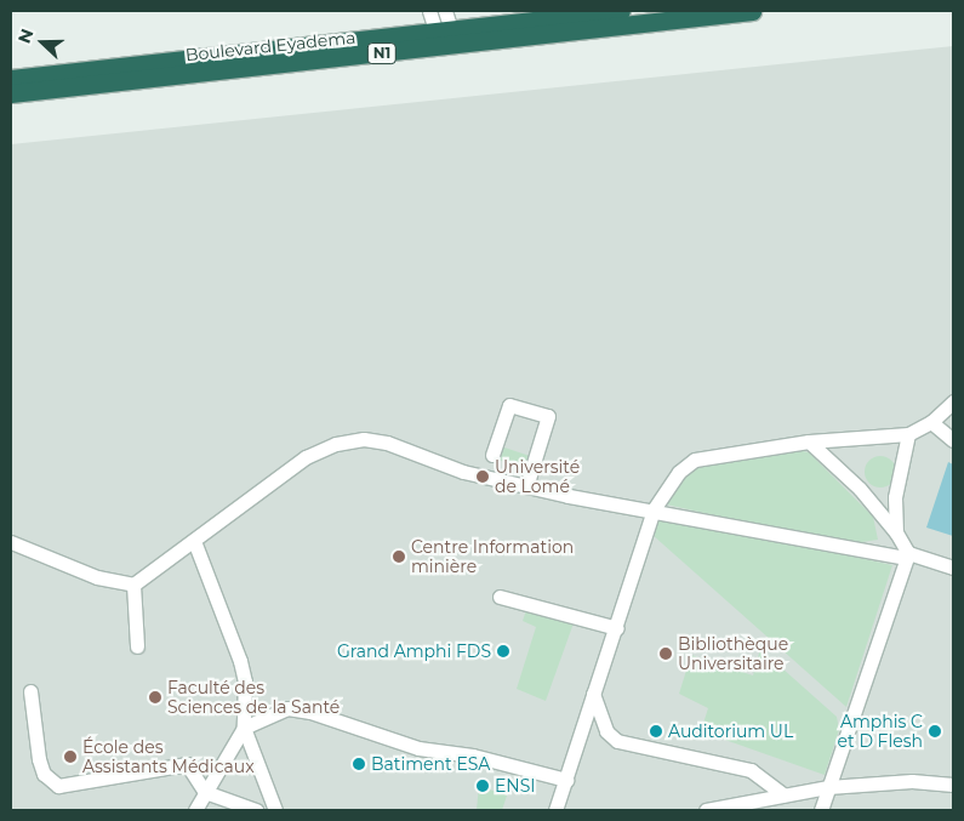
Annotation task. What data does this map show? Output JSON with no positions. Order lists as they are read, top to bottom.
{
  "streets": {
    "highway": ["Boulevard Eyadema", "N1"]
  },
  "crossings": [
    ["Boulevard Eyadema", "N1"]
  ],
  "places": [
    "Université de Lomé",
    "Centre Information minière",
    "Grand Amphi FDS",
    "Bibliothèque Universitaire",
    "Faculté des Sciences de la Santé",
    "Auditorium UL",
    "Amphis C et D Flesh",
    "École des Assistants Médicaux",
    "Batiment ESA",
    "ENSI"
  ],
  "north": "left"
}
